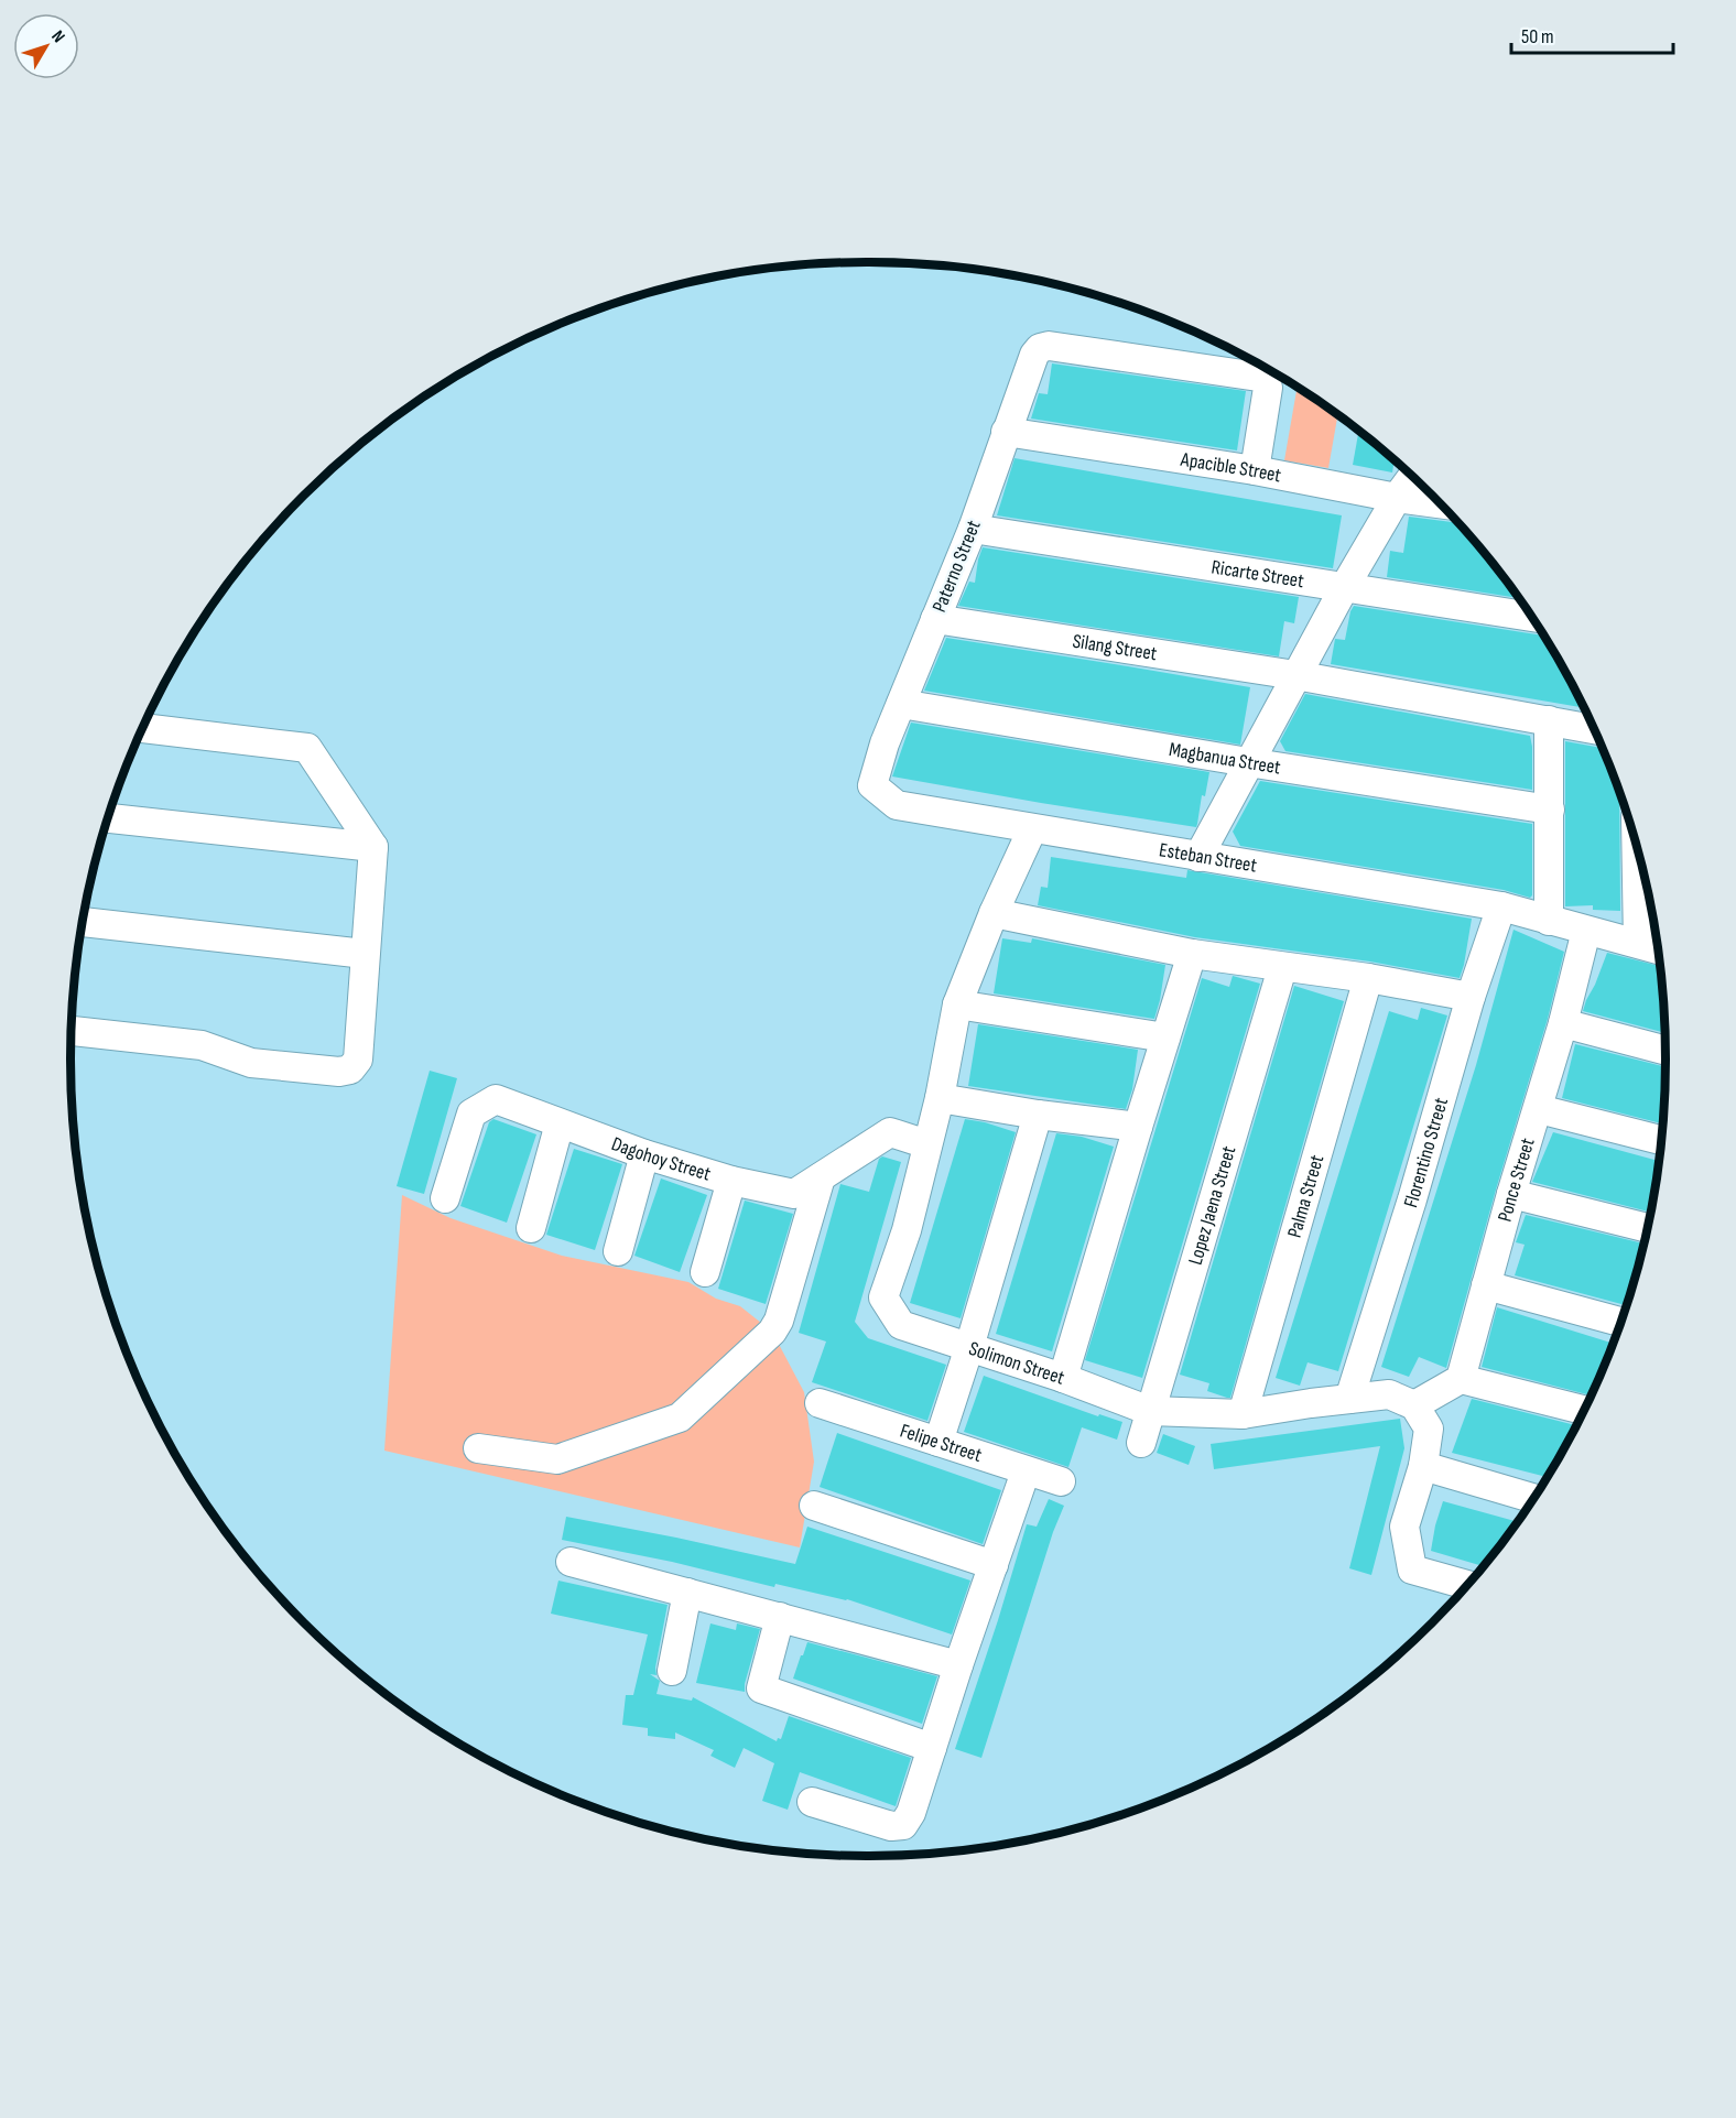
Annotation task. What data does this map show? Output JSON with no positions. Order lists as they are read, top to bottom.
{
  "streets": {
    "street": [
      "Apacible Street",
      "Paterno Street",
      "Ricarte Street",
      "Silang Street",
      "Magbanua Street",
      "Esteban Street",
      "Florentino Street",
      "Dagohoy Street",
      "Ponce Street",
      "Palma Street",
      "Lopez Jaena Street",
      "Solimon Street",
      "Felipe Street"
    ]
  },
  "crossings": [
    ["Apacible Street", "Paterno Street"],
    ["Paterno Street", "Ricarte Street"],
    ["Paterno Street", "Silang Street"],
    ["Paterno Street", "Magbanua Street"],
    ["Paterno Street", "Esteban Street"],
    ["Esteban Street", "Florentino Street"],
    ["Esteban Street", "Ponce Street"],
    ["Esteban Street", "Solimon Street"],
    ["Florentino Street", "Solimon Street"],
    ["Dagohoy Street", "Solimon Street"],
    ["Palma Street", "Solimon Street"],
    ["Lopez Jaena Street", "Solimon Street"]
  ],
  "scale_bar": "50 m",
  "north": "top right"
}
